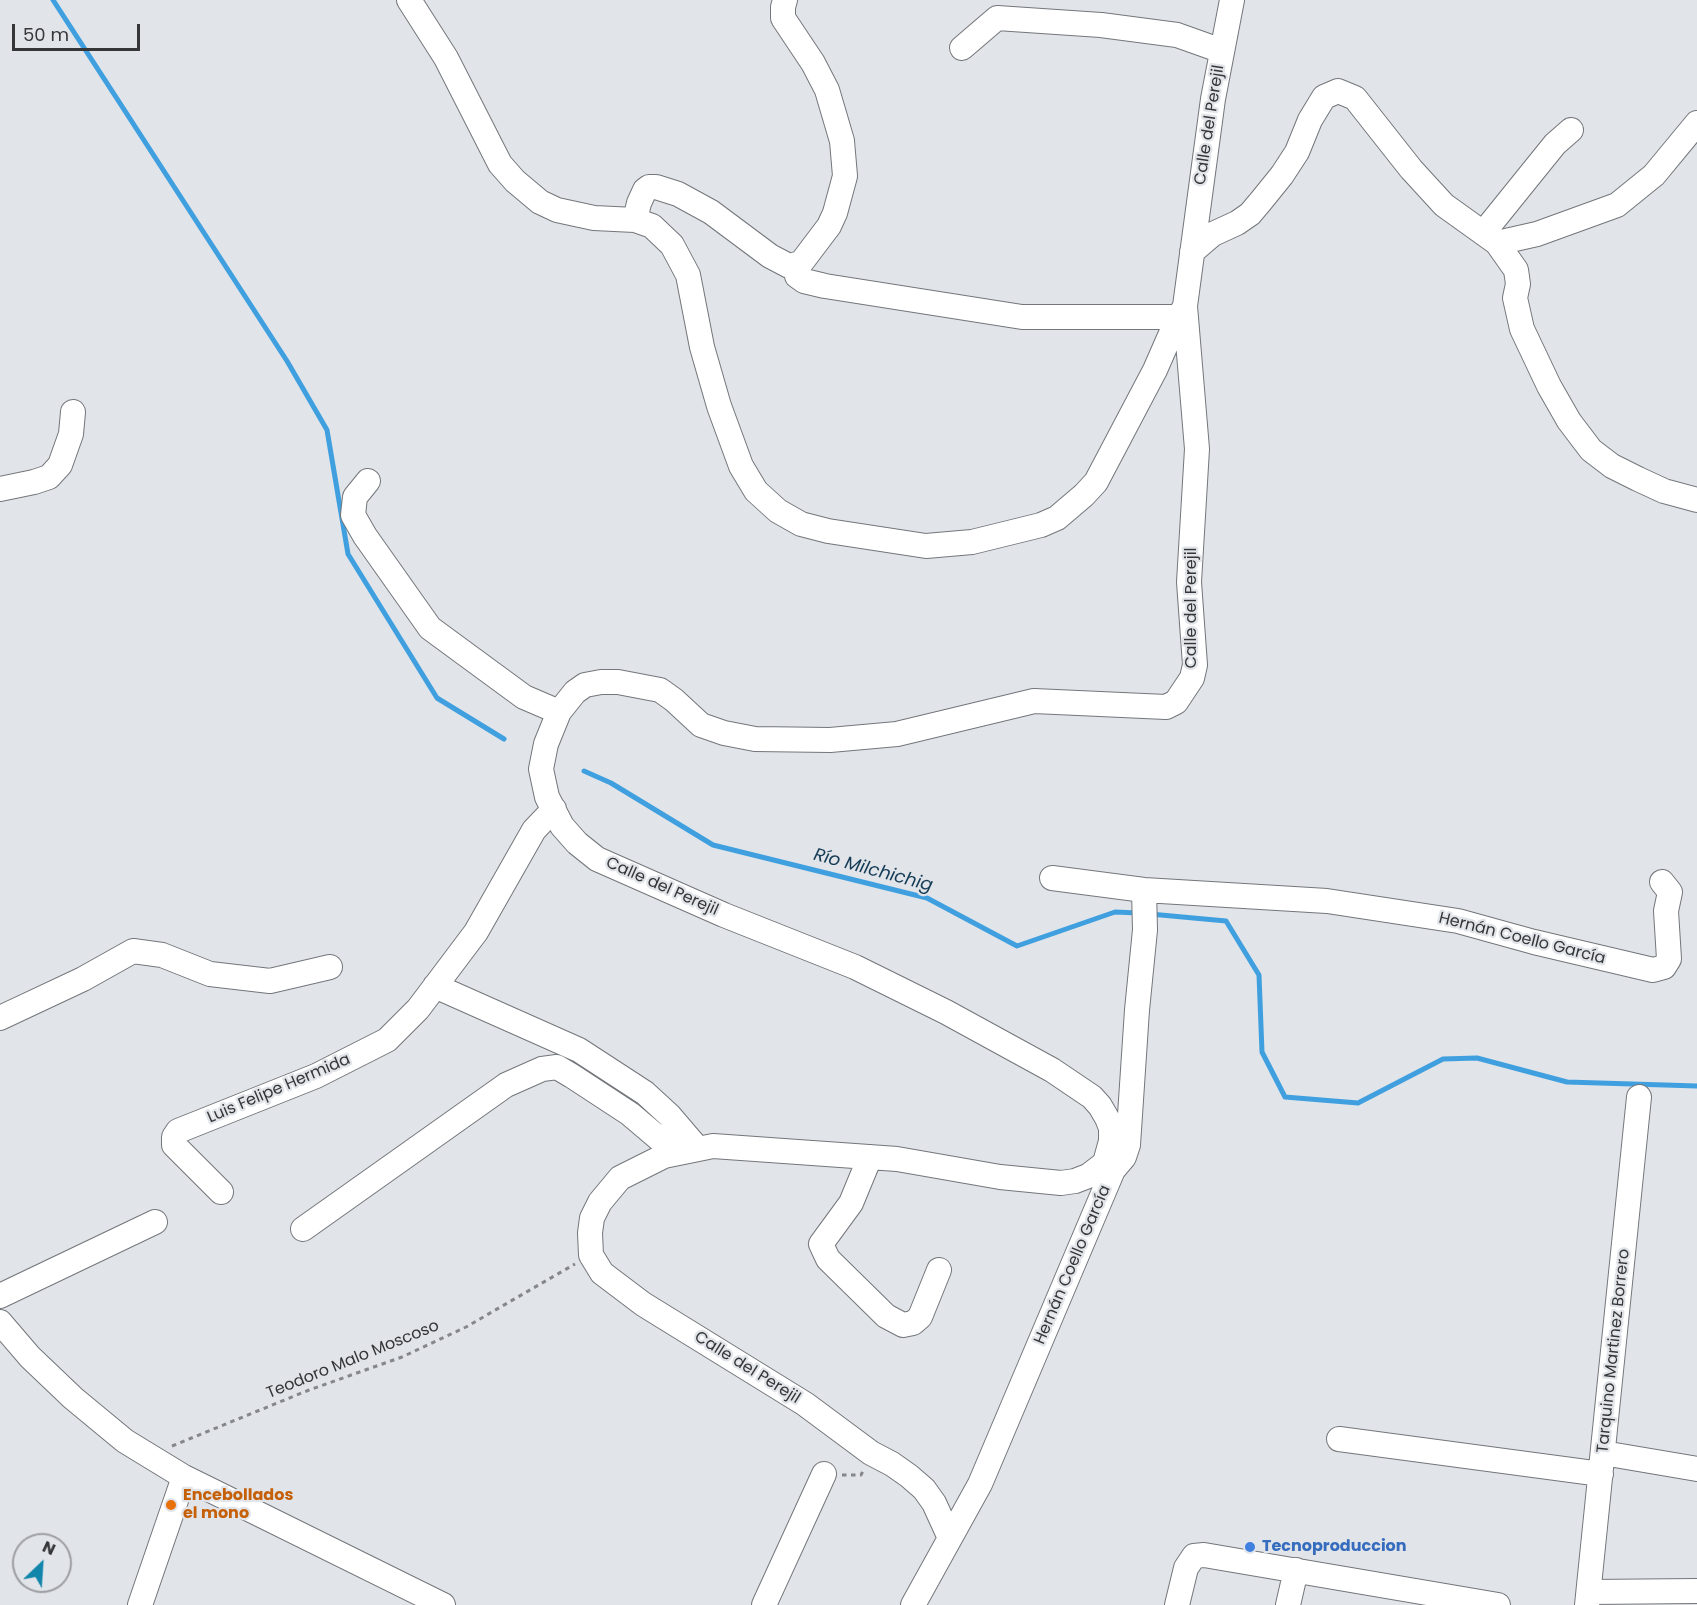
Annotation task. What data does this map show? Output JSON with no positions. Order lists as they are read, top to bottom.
{
  "streets": {
    "street": [
      "Calle del Perejil",
      "Hernán Coello García",
      "Luis Felipe Hermida",
      "Tarquino Martinez Borrero"
    ],
    "path": ["Teodoro Malo Moscoso"]
  },
  "crossings": [
    ["Calle del Perejil", "Hernán Coello García"],
    ["Calle del Perejil", "Luis Felipe Hermida"],
    ["Calle del Perejil", "Teodoro Malo Moscoso"]
  ],
  "water": ["Río Milchichig"],
  "places": ["Encebollados el mono", "Tecnoproduccion"],
  "scale_bar": "50 m",
  "north": "top right"
}
